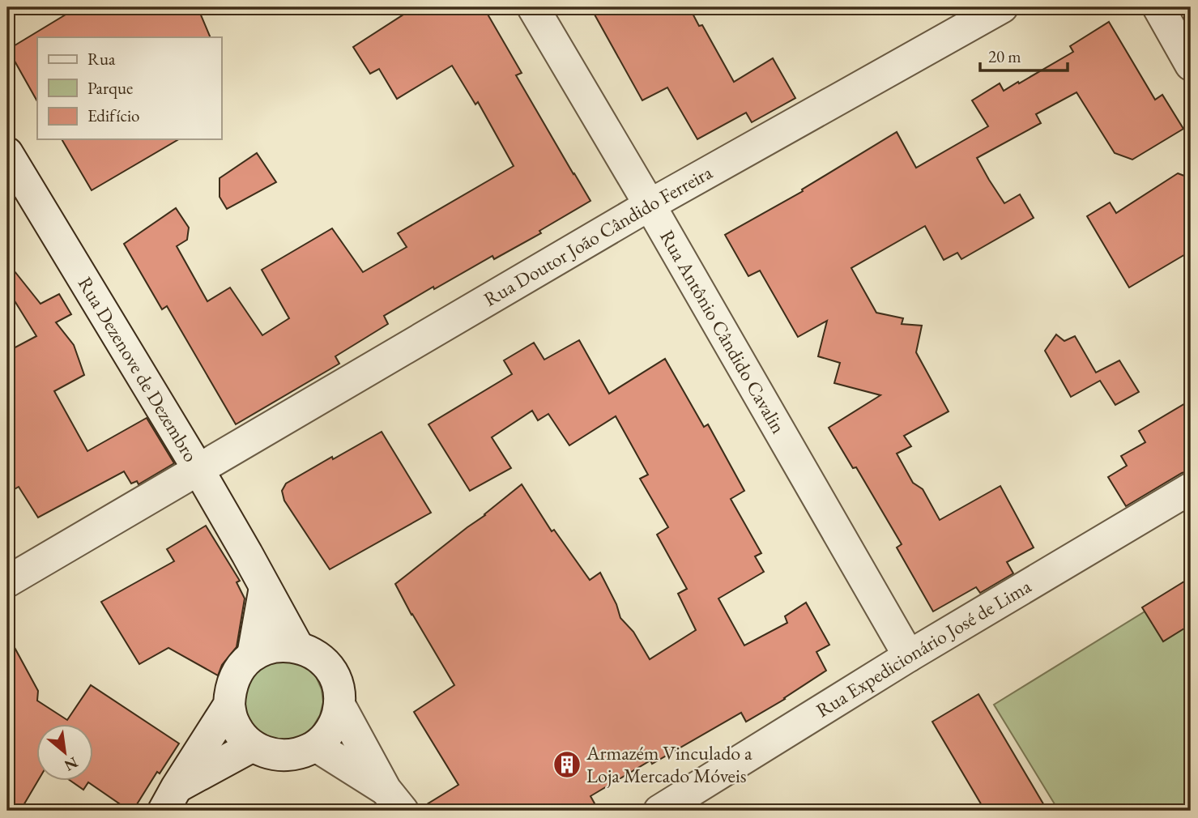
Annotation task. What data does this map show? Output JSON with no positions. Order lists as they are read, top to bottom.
{
  "streets": {
    "street": [
      "Rua Doutor João Cândido Ferreira",
      "Rua Antônio Cândido Cavalin",
      "Rua Dezenove de Dezembro",
      "Rua Expedicionário José de Lima"
    ]
  },
  "crossings": [
    ["Rua Doutor João Cândido Ferreira", "Rua Antônio Cândido Cavalin"],
    ["Rua Doutor João Cândido Ferreira", "Rua Dezenove de Dezembro"],
    ["Rua Antônio Cândido Cavalin", "Rua Expedicionário José de Lima"]
  ],
  "places": {
    "building": ["Armazém Vinculado a Loja Mercado Móveis"]
  },
  "legend": ["Rua", "Parque", "Edifício"],
  "scale_bar": "20 m",
  "north": "bottom right"
}
